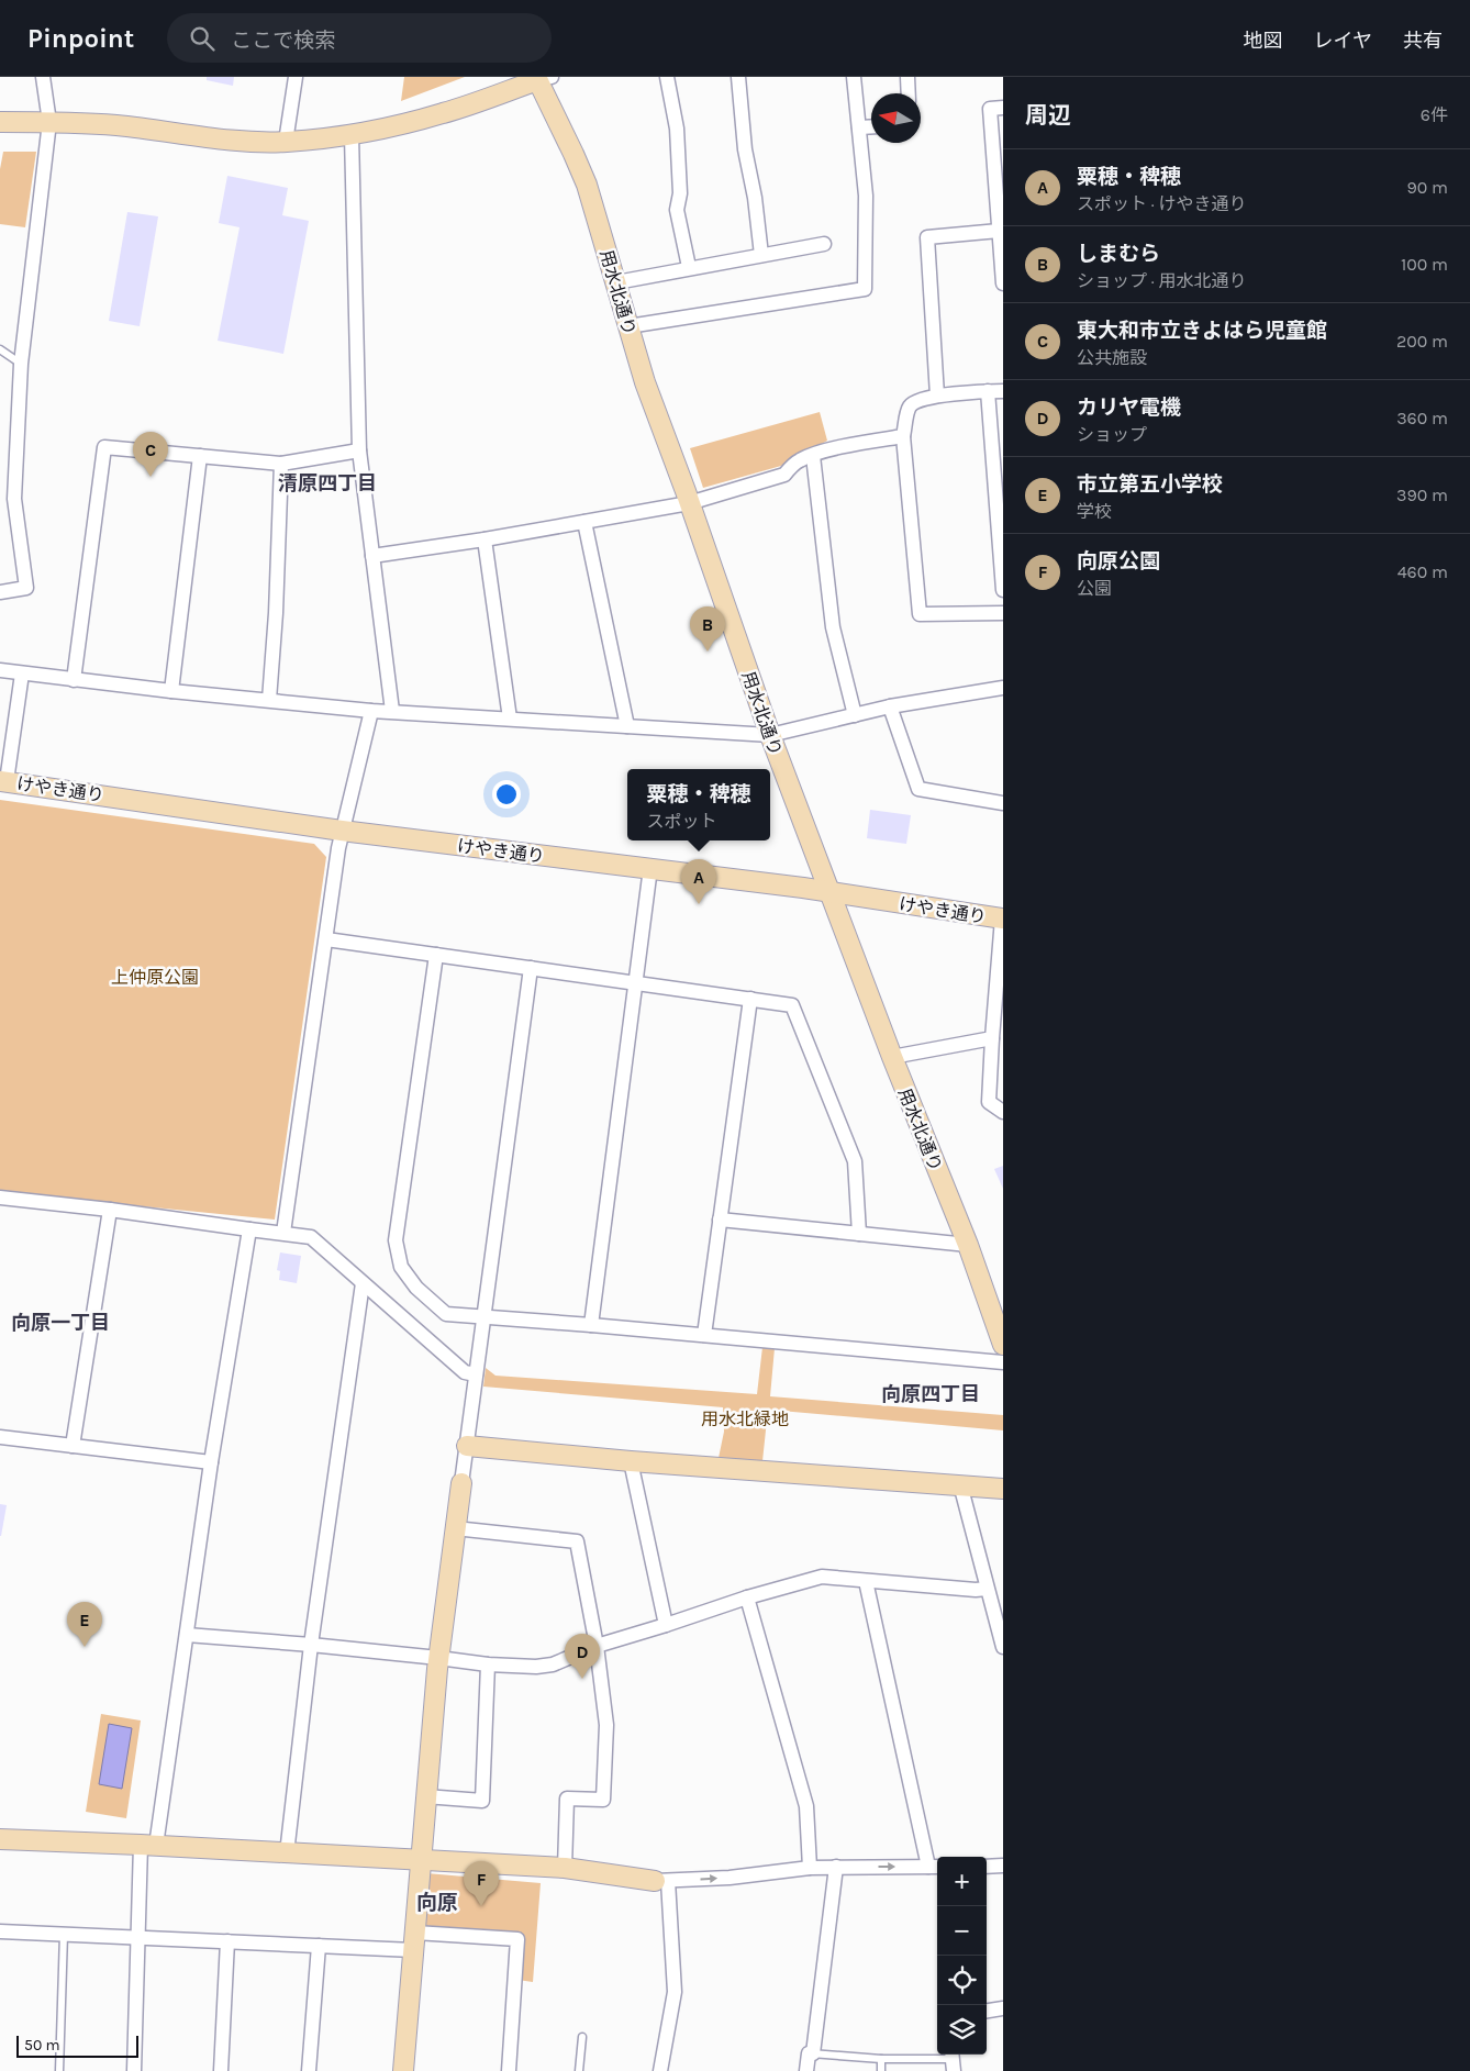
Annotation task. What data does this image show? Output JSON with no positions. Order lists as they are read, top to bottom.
{
  "streets": {
    "street": ["用水北通り", "けやき通り"]
  },
  "crossings": [
    ["用水北通り", "けやき通り"]
  ],
  "districts": [
    "清原四丁目",
    "向原一丁目",
    "向原四丁目",
    "向原"
  ],
  "parks": ["上仲原公園", "用水北緑地"],
  "scale_bar": "50 m",
  "north": "left",
  "page": {
    "header": "Pinpoint",
    "search": "ここで検索",
    "nav": ["地図", "レイヤ", "共有"],
    "heading": ["周辺", "6件"],
    "list": [
      {
        "mark": "A",
        "name": "粟穂・稗穂",
        "note": "スポット · けやき通り",
        "value": "90 m"
      },
      {
        "mark": "B",
        "name": "しまむら",
        "note": "ショップ · 用水北通り",
        "value": "100 m"
      },
      {
        "mark": "C",
        "name": "東大和市立きよはら児童館",
        "note": "公共施設",
        "value": "200 m"
      },
      {
        "mark": "D",
        "name": "カリヤ電機",
        "note": "ショップ",
        "value": "360 m"
      },
      {
        "mark": "E",
        "name": "市立第五小学校",
        "note": "学校",
        "value": "390 m"
      },
      {
        "mark": "F",
        "name": "向原公園",
        "note": "公園",
        "value": "460 m"
      }
    ],
    "pins": [
      "C",
      "B",
      "A",
      "E",
      "D",
      "F"
    ],
    "popup": ["粟穂・稗穂", "スポット"],
    "map_buttons": ["+", "−"],
    "scale": "50 m"
  }
}
